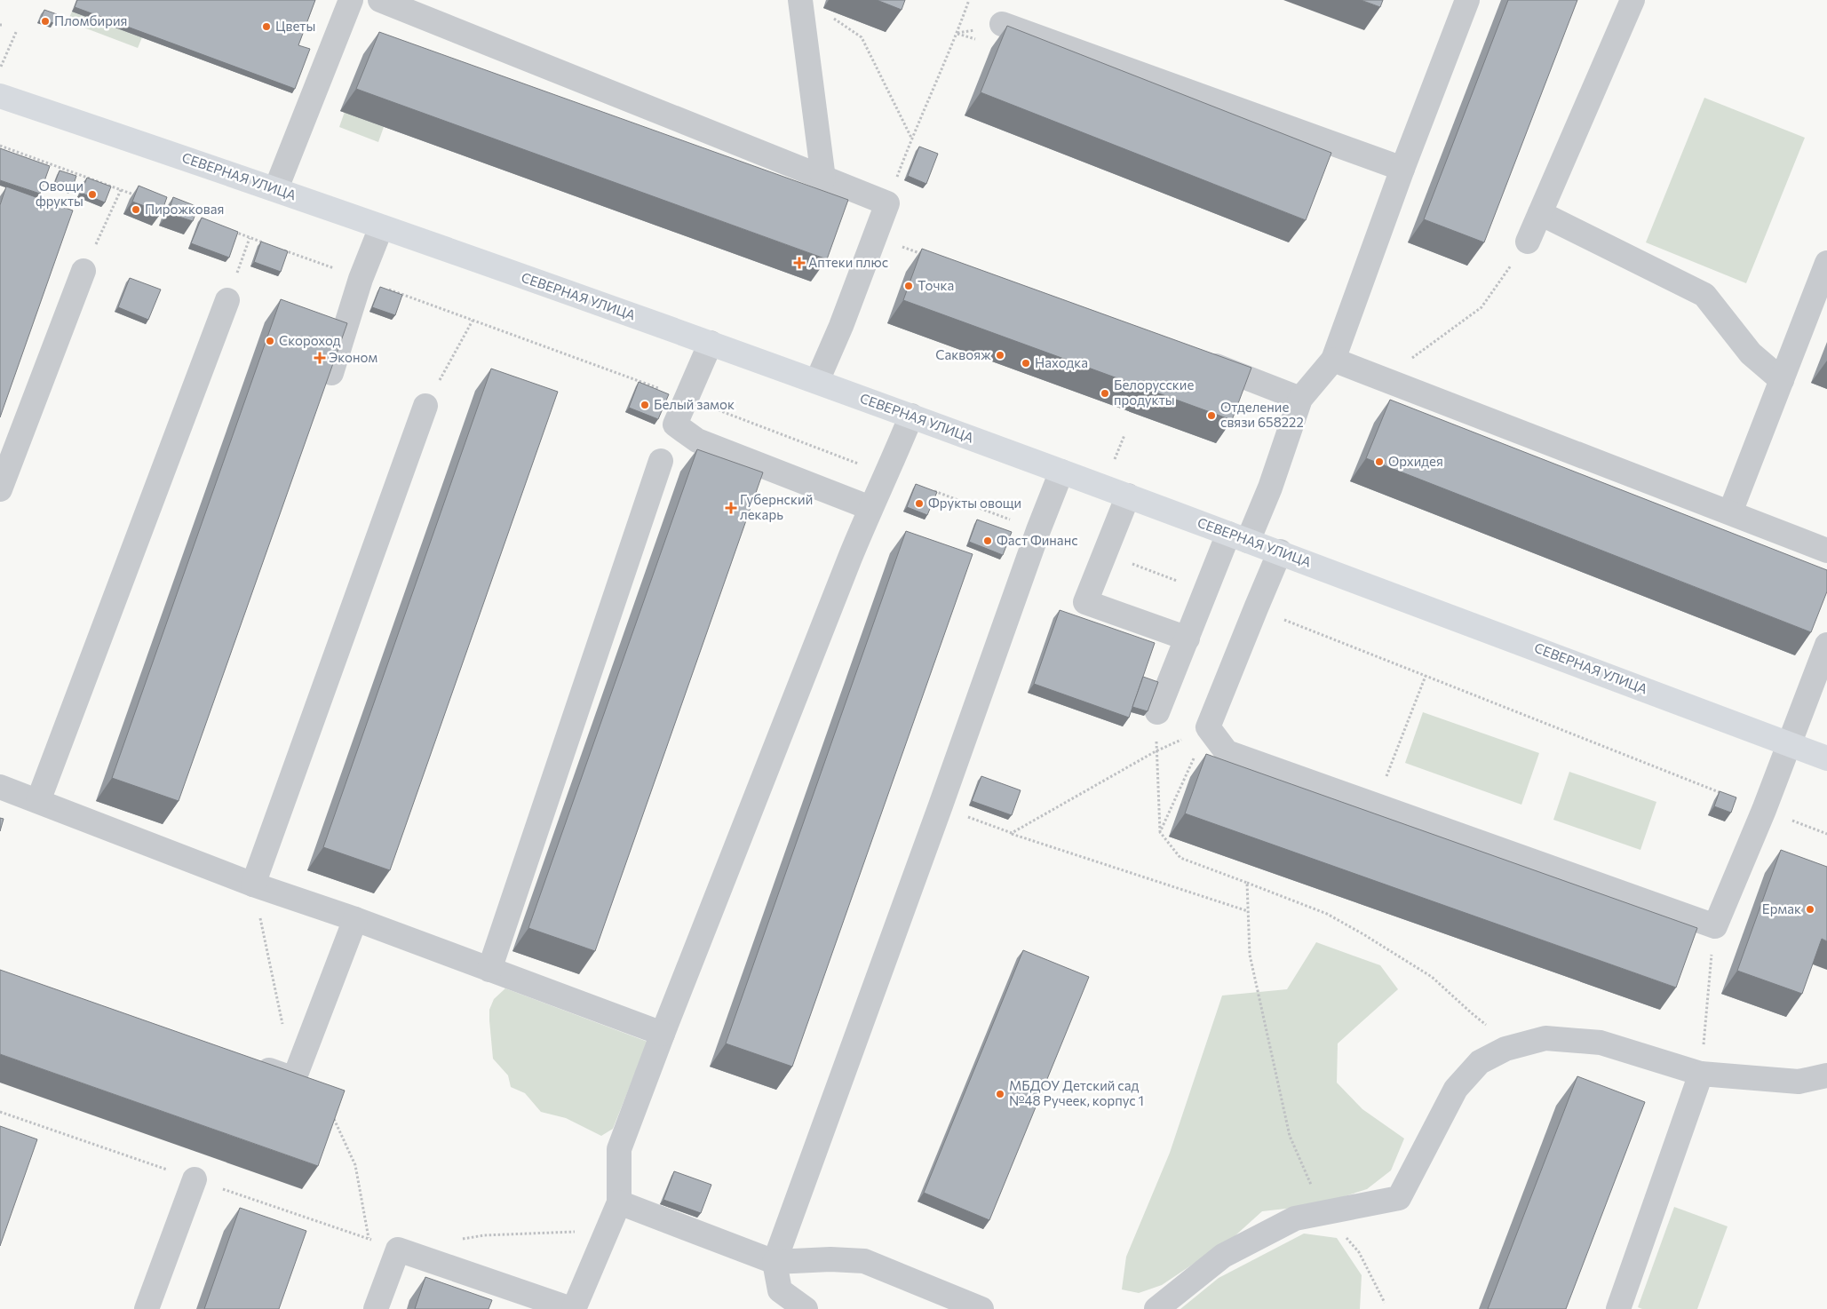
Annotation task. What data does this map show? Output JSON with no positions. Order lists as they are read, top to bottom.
{
  "streets": {
    "main road": ["СЕВЕРНАЯ УЛИЦА"]
  },
  "places": {
    "other": [
      "Пломбирия",
      "Цветы",
      "Овощи фрукты",
      "Пирожковая",
      "Точка",
      "Скороход",
      "Саквояж",
      "Находка",
      "Белорусские продукты",
      "Белый замок",
      "Отделение связи 658222",
      "Орхидея",
      "Фрукты овощи",
      "Фаст Финанс",
      "Ермак",
      "МБДОУ Детский сад №48 Ручеек, корпус 1"
    ],
    "health": ["Аптеки плюс", "Эконом", "Губернский лекарь"]
  }
}
